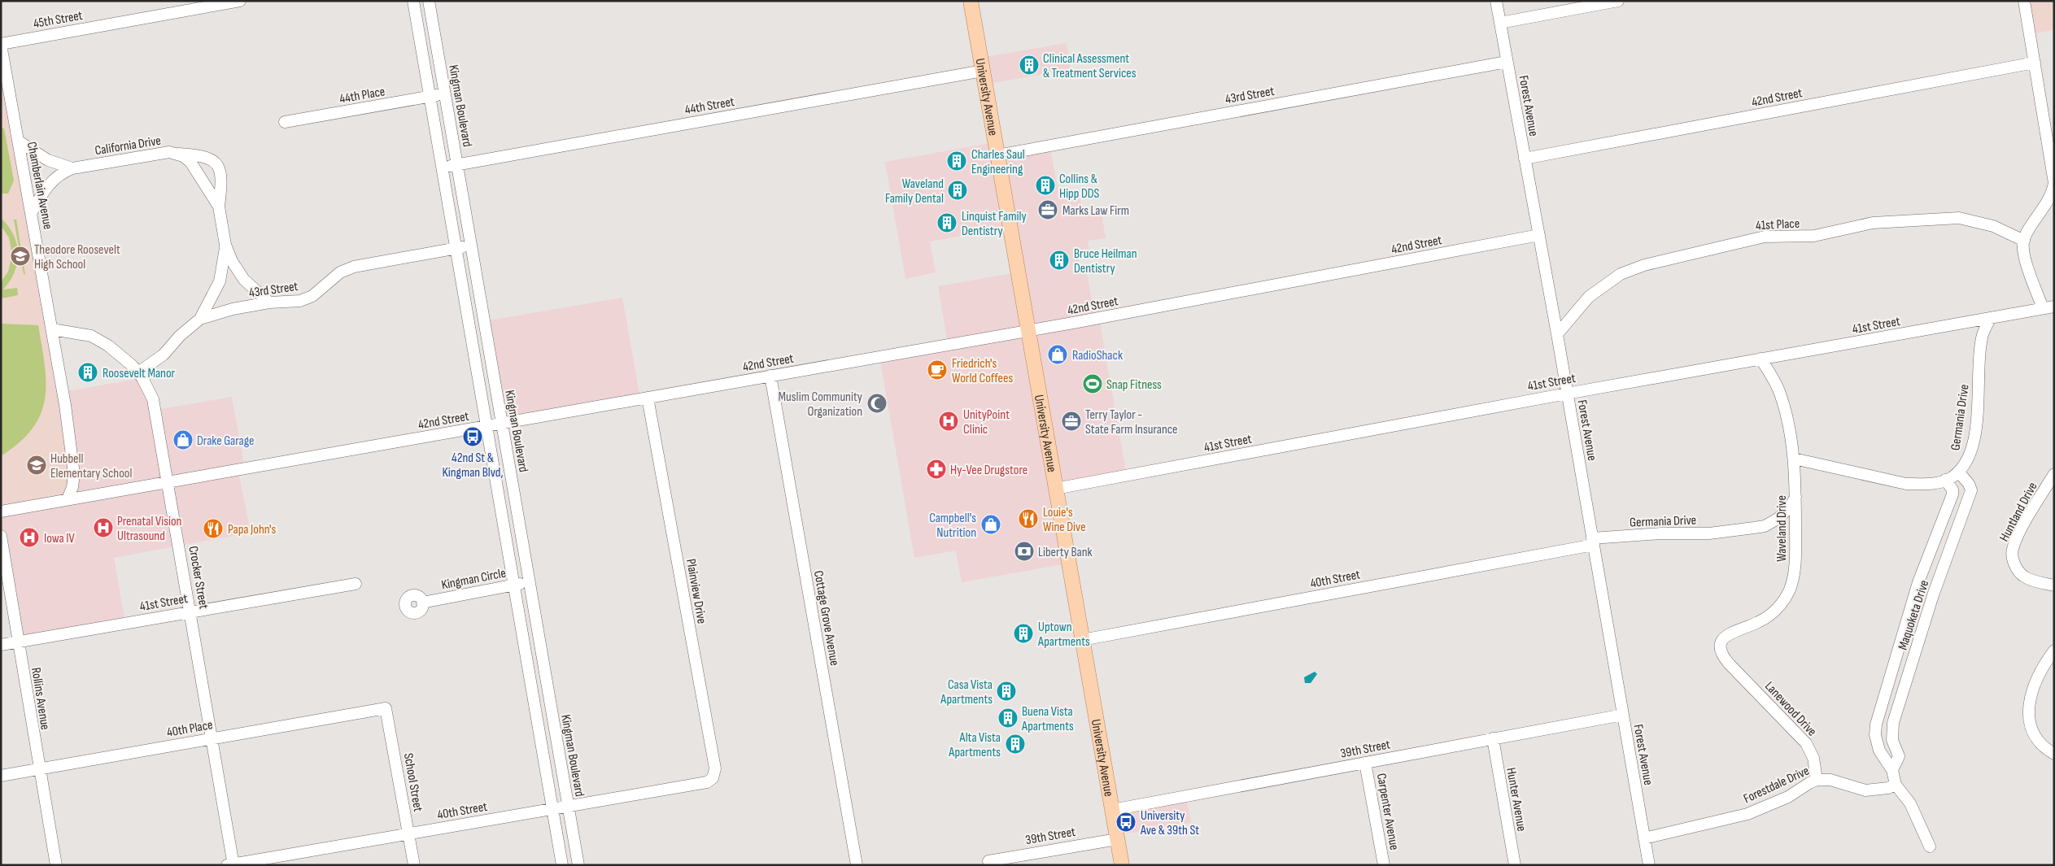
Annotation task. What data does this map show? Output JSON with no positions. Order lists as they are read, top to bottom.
{
  "streets": {
    "main road": ["University Avenue"],
    "street": [
      "45th Street",
      "44th Place",
      "43rd Street",
      "42nd Street",
      "44th Street",
      "Kingman Boulevard",
      "Forest Avenue",
      "California Drive",
      "Chamberlain Avenue",
      "41st Place",
      "41st Street",
      "Germania Drive",
      "Huntland Drive",
      "Waveland Drive",
      "Crocker Street",
      "Kingman Circle",
      "40th Street",
      "Plainview Drive",
      "Maquoketa Drive",
      "Cottage Grove Avenue",
      "Rollins Avenue",
      "Lanewood Drive",
      "40th Place",
      "39th Street",
      "School Street",
      "Forestdale Drive",
      "Hunter Avenue",
      "Carpenter Avenue"
    ]
  },
  "crossings": [
    ["45th Street", "Chamberlain Avenue"],
    ["44th Place", "Kingman Boulevard"],
    ["43rd Street", "University Avenue"],
    ["43rd Street", "Kingman Boulevard"],
    ["43rd Street", "Forest Avenue"],
    ["43rd Street", "California Drive"],
    ["43rd Street", "Crocker Street"],
    ["University Avenue", "42nd Street"],
    ["University Avenue", "44th Street"],
    ["University Avenue", "41st Street"],
    ["University Avenue", "40th Street"],
    ["University Avenue", "39th Street"],
    ["42nd Street", "Kingman Boulevard"],
    ["42nd Street", "Forest Avenue"],
    ["42nd Street", "Chamberlain Avenue"],
    ["42nd Street", "Crocker Street"],
    ["42nd Street", "Plainview Drive"],
    ["42nd Street", "Cottage Grove Avenue"],
    ["44th Street", "Kingman Boulevard"],
    ["Kingman Boulevard", "Kingman Circle"],
    ["Kingman Boulevard", "40th Street"],
    ["Forest Avenue", "41st Place"],
    ["Forest Avenue", "41st Street"],
    ["Forest Avenue", "Germania Drive"],
    ["Forest Avenue", "40th Street"],
    ["Forest Avenue", "39th Street"],
    ["Forest Avenue", "Forestdale Drive"],
    ["California Drive", "Chamberlain Avenue"],
    ["Chamberlain Avenue", "Crocker Street"],
    ["41st Street", "Germania Drive"],
    ["41st Street", "Waveland Drive"],
    ["41st Street", "Crocker Street"],
    ["41st Street", "Rollins Avenue"],
    ["Germania Drive", "Waveland Drive"],
    ["Germania Drive", "40th Street"],
    ["Germania Drive", "Maquoketa Drive"],
    ["Waveland Drive", "Lanewood Drive"],
    ["Crocker Street", "40th Street"],
    ["Crocker Street", "40th Place"],
    ["40th Street", "Plainview Drive"],
    ["40th Street", "School Street"],
    ["Maquoketa Drive", "Forestdale Drive"],
    ["Rollins Avenue", "40th Place"],
    ["Lanewood Drive", "Forestdale Drive"],
    ["40th Place", "School Street"],
    ["39th Street", "Hunter Avenue"],
    ["39th Street", "Carpenter Avenue"]
  ],
  "places": {
    "building": [
      "Clinical Assessment & Treatment Services",
      "Charles Saul Engineering",
      "Collins & Hipp DDS",
      "Waveland Family Dental",
      "Linquist Family Dentistry",
      "Bruce Heilman Dentistry",
      "Roosevelt Manor",
      "Uptown Apartments",
      "Casa Vista Apartments",
      "Buena Vista Apartments",
      "Alta Vista Apartments"
    ],
    "office": ["Marks Law Firm", "Terry Taylor - State Farm Insurance"],
    "school or university": ["Theodore Roosevelt High School", "Hubbell Elementary School"],
    "shop": ["RadioShack", "Drake Garage", "Campbell's Nutrition"],
    "cafe": ["Friedrich's World Coffees"],
    "sports": ["Snap Fitness"],
    "mosque": ["Muslim Community Organization"],
    "hospital": ["UnityPoint Clinic", "Prenatal Vision Ultrasound", "Iowa IV"],
    "bus stop": ["42nd St & Kingman Blvd,", "University Ave & 39th St"],
    "pharmacy": ["Hy-Vee Drugstore"],
    "restaurant": ["Louie's Wine Dive", "Papa John's"],
    "bank": ["Liberty Bank"]
  }
}
